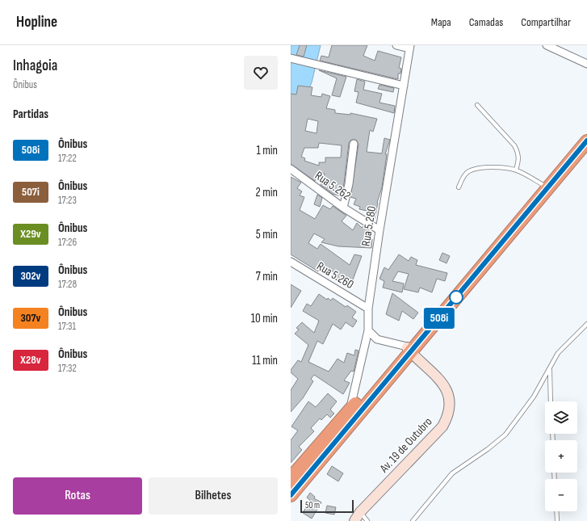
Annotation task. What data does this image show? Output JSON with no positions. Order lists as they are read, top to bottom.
{
  "streets": {
    "street": [
      "Rua 5.262",
      "Rua 5.280",
      "Rua 5.260",
      "Av. 19 de Outubro"
    ]
  },
  "crossings": [
    ["Rua 5.262", "Rua 5.280"],
    ["Rua 5.280", "Rua 5.260"]
  ],
  "lines": ["bus line 508i"],
  "scale_bar": "50 m",
  "page": {
    "header": "Hopline",
    "nav": ["Mapa", "Camadas", "Compartilhar"],
    "heading": [
      ["Inhagoia", "Ônibus"],
      "Partidas"
    ],
    "on_map": "508i",
    "list": [
      {
        "mark": "508i",
        "name": "Ônibus",
        "note": "17:22",
        "value": "1 min"
      },
      {
        "mark": "507i",
        "name": "Ônibus",
        "note": "17:23",
        "value": "2 min"
      },
      {
        "mark": "X29v",
        "name": "Ônibus",
        "note": "17:26",
        "value": "5 min"
      },
      {
        "mark": "302v",
        "name": "Ônibus",
        "note": "17:28",
        "value": "7 min"
      },
      {
        "mark": "307v",
        "name": "Ônibus",
        "note": "17:31",
        "value": "10 min"
      },
      {
        "mark": "X28v",
        "name": "Ônibus",
        "note": "17:32",
        "value": "11 min"
      }
    ],
    "map_buttons": ["+", "−"],
    "buttons": ["Rotas", "Bilhetes"],
    "scale": "50 m"
  }
}
